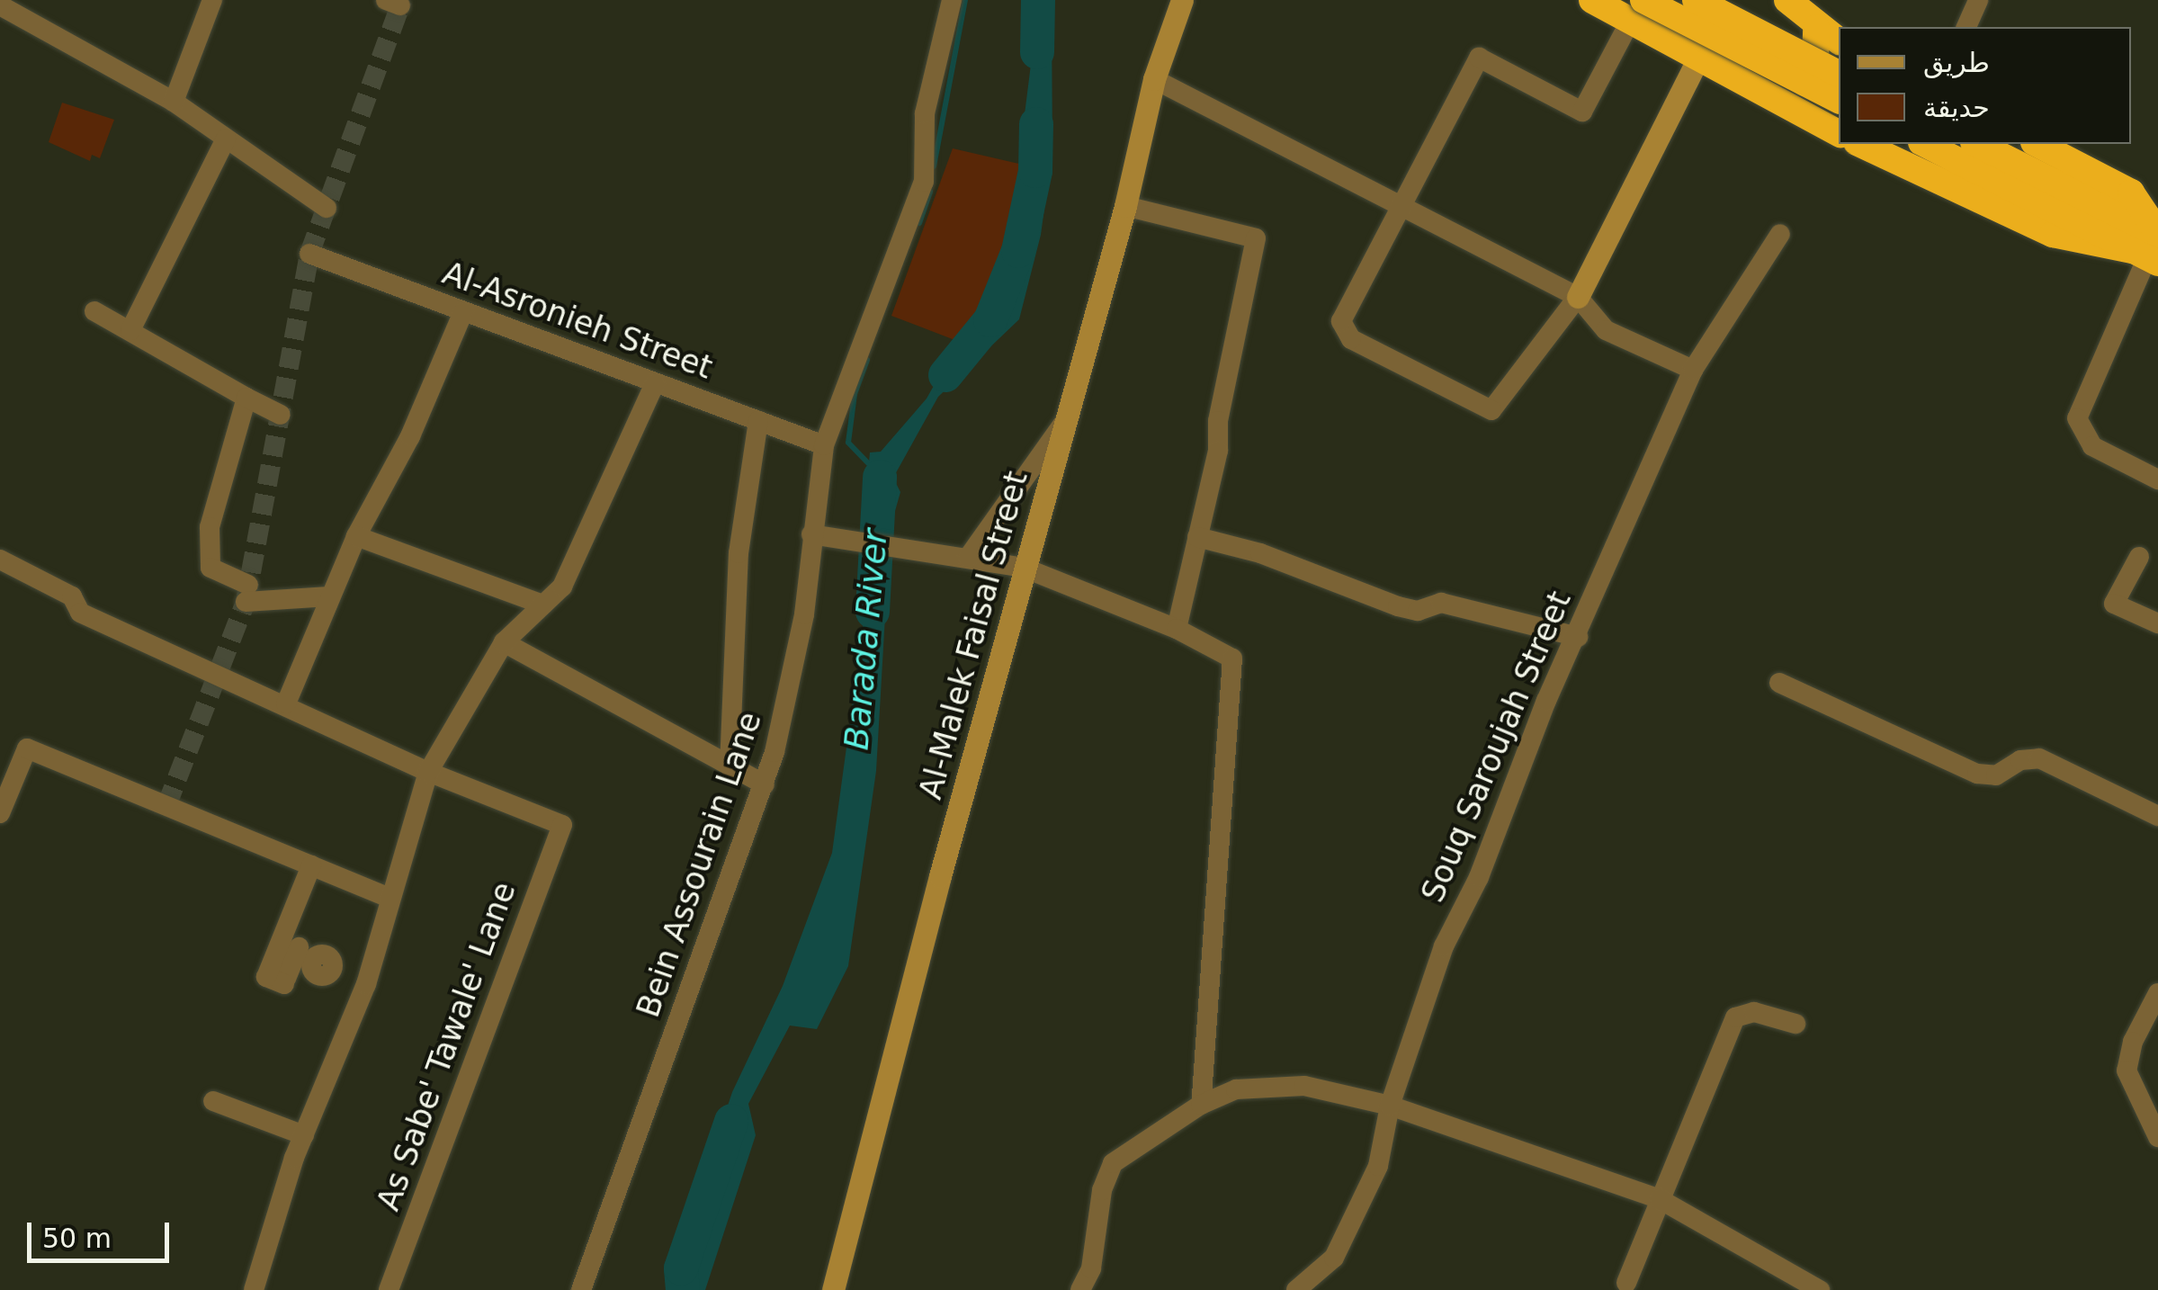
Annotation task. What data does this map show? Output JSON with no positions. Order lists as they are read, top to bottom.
{
  "streets": {
    "street": [
      "Al-Asronieh Street",
      "Al-Malek Faisal Street",
      "Souq Saroujah Street",
      "Bein Assourain Lane",
      "As Sabe' Tawale' Lane"
    ]
  },
  "crossings": [
    ["Al-Asronieh Street", "Bein Assourain Lane"]
  ],
  "water": ["Barada River"],
  "legend": ["طريق", "حديقة"],
  "scale_bar": "50 m"
}
